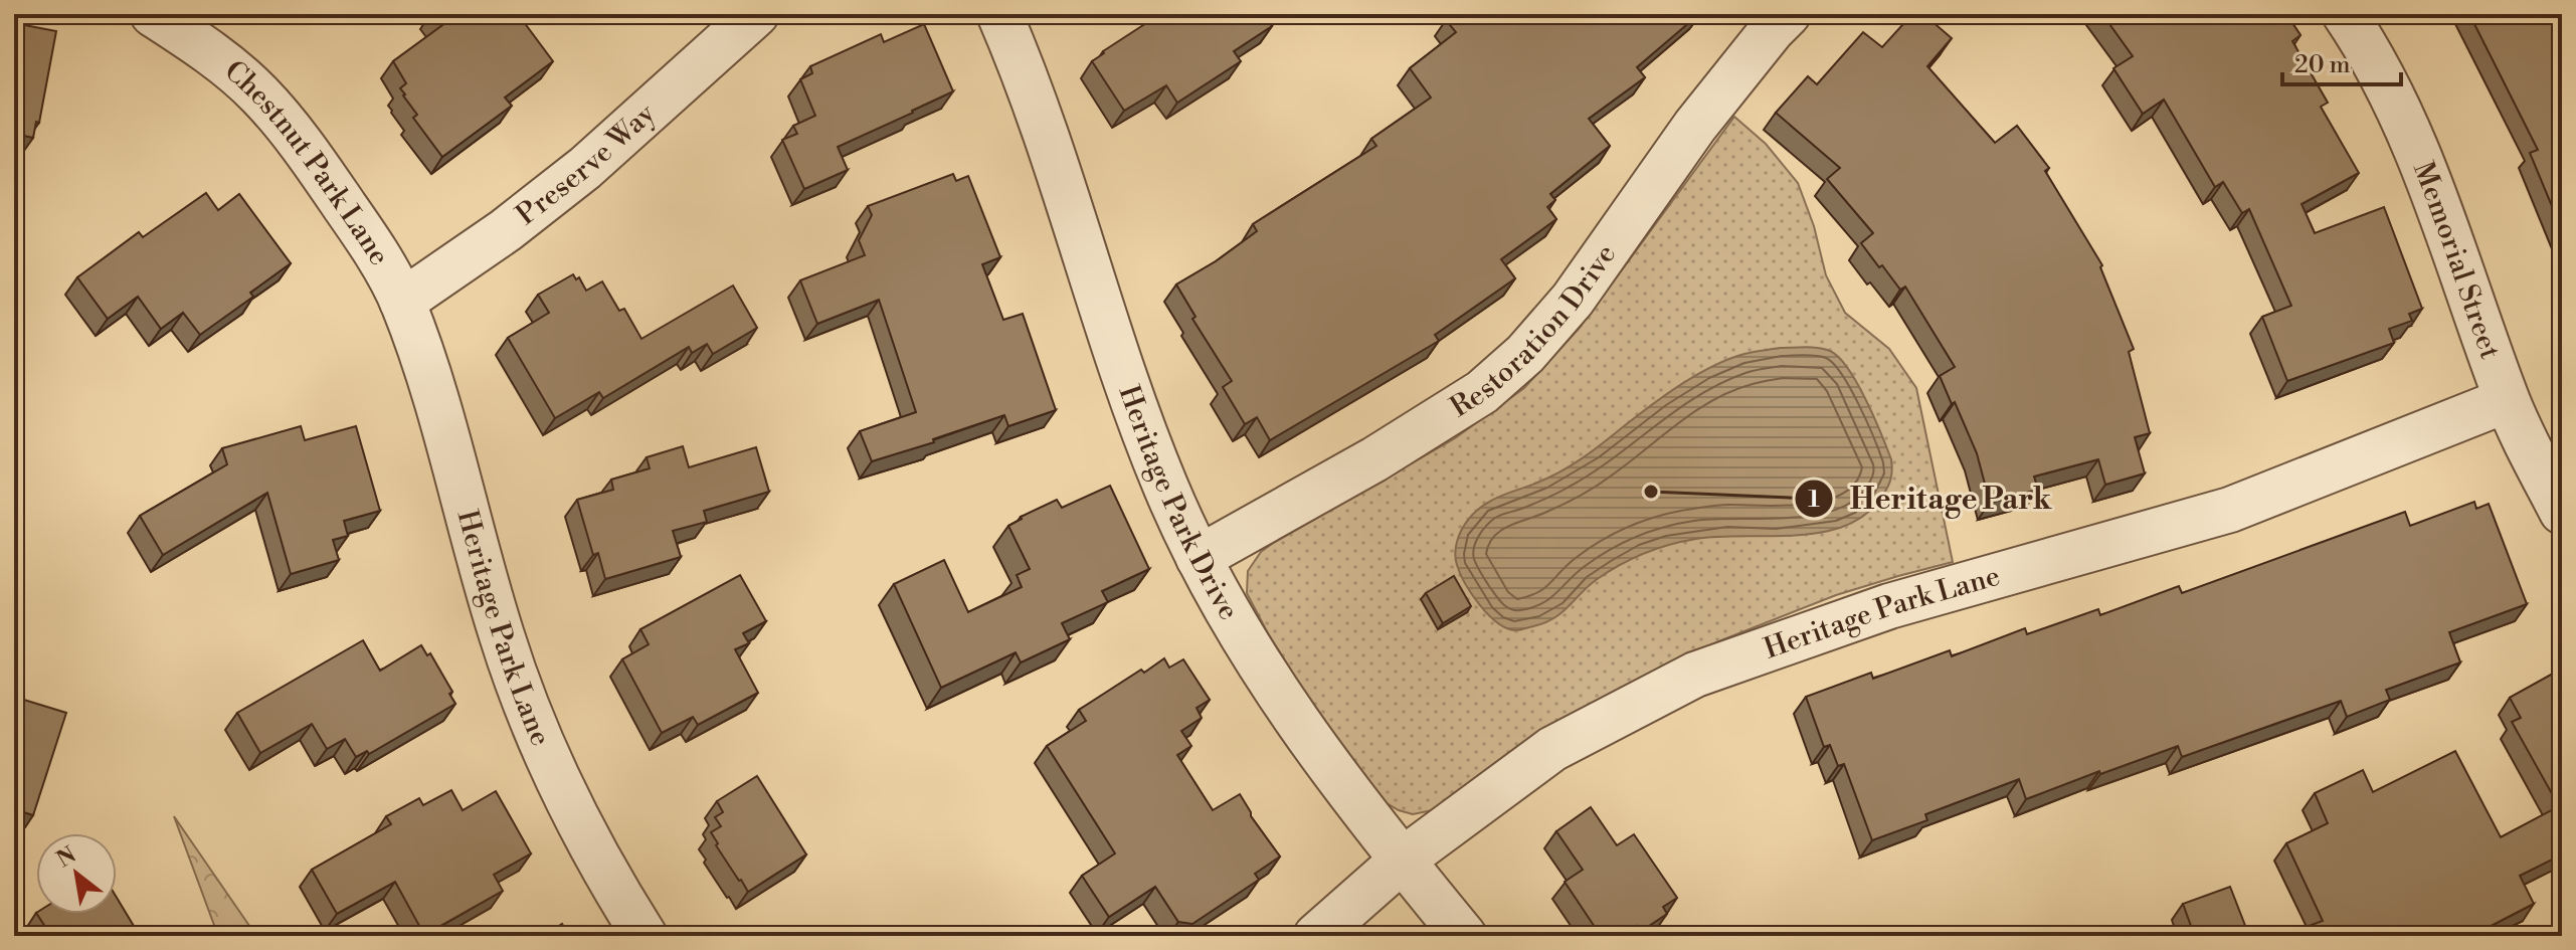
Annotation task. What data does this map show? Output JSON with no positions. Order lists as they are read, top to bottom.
{
  "streets": {
    "street": [
      "Preserve Way",
      "Chestnut Park Lane",
      "Memorial Street",
      "Restoration Drive",
      "Heritage Park Drive",
      "Heritage Park Lane"
    ]
  },
  "crossings": [
    ["Preserve Way", "Chestnut Park Lane"],
    ["Preserve Way", "Heritage Park Lane"],
    ["Chestnut Park Lane", "Heritage Park Lane"],
    ["Memorial Street", "Heritage Park Lane"],
    ["Restoration Drive", "Heritage Park Drive"],
    ["Heritage Park Drive", "Heritage Park Lane"]
  ],
  "places": ["Heritage Park"],
  "scale_bar": "20 m",
  "north": "top left"
}
